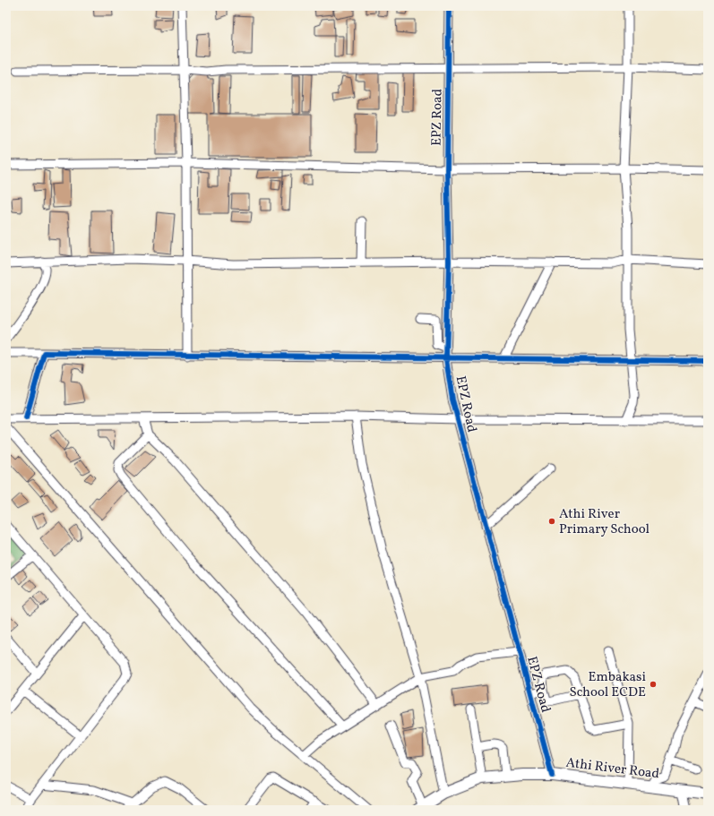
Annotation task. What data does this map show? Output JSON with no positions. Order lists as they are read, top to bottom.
{
  "streets": {
    "main road": ["Athi River Road"],
    "street": ["EPZ Road"]
  },
  "crossings": [
    ["EPZ Road", "Athi River Road"]
  ],
  "places": ["Athi River Primary School", "Embakasi School ECDE"]
}
